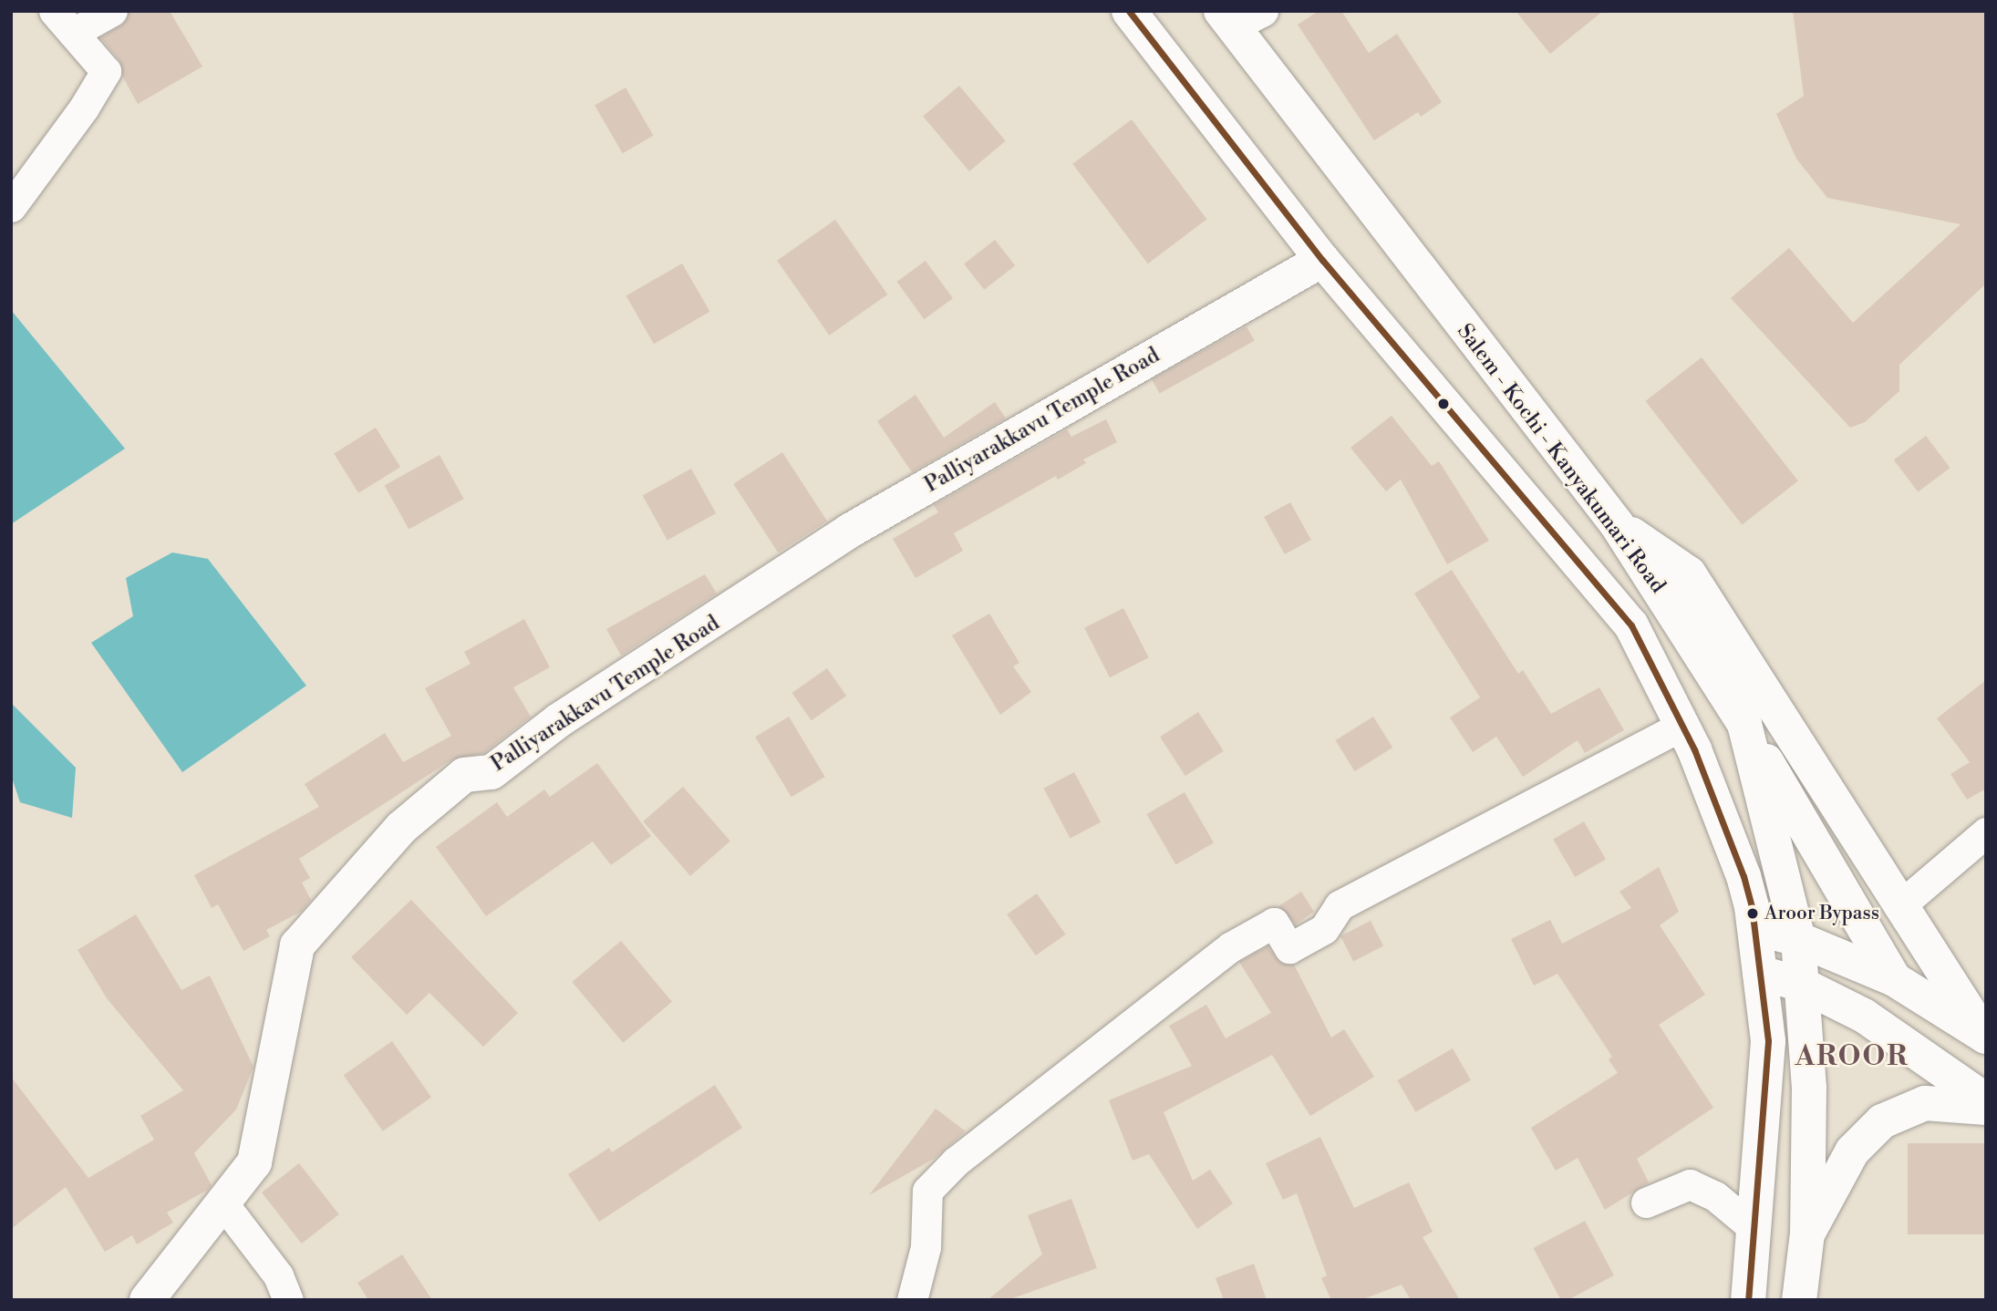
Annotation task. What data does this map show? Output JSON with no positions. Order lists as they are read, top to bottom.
{
  "streets": {
    "main road": ["Palliyarakkavu Temple Road", "Salem - Kochi - Kanyakumari Road"]
  },
  "districts": ["AROOR"],
  "places": ["Aroor Bypass"]
}
